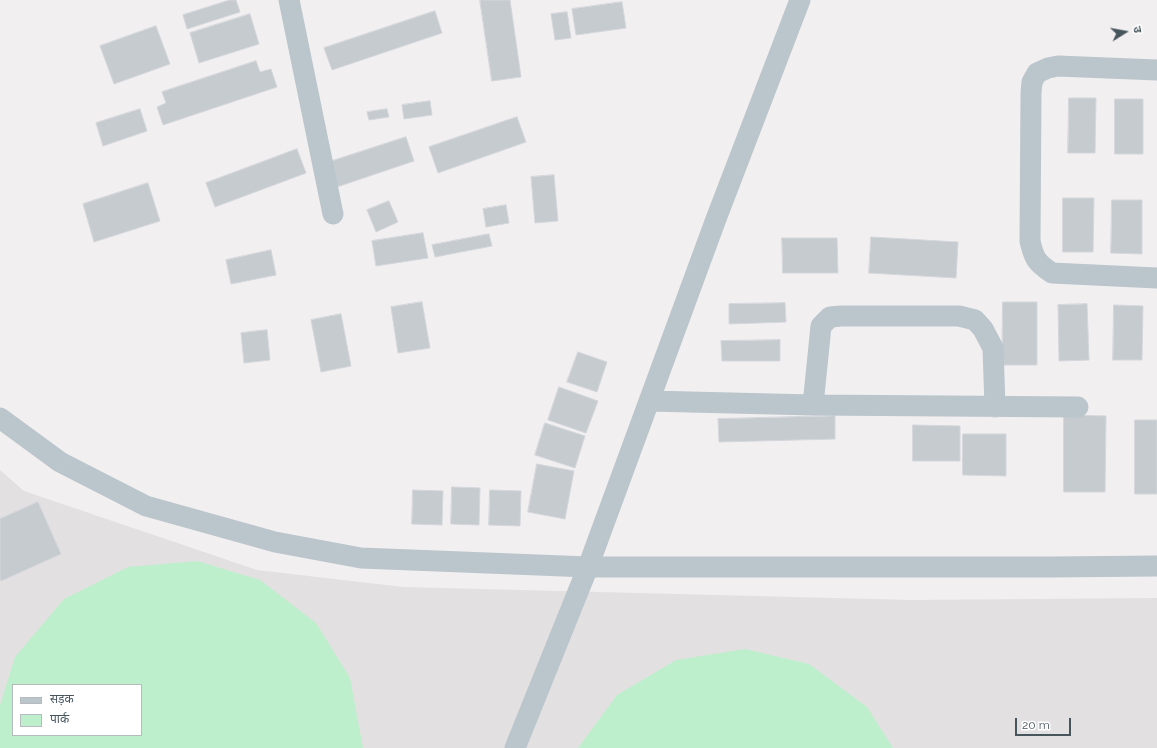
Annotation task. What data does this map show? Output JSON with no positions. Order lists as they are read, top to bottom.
{
  "legend": ["सड़क", "पार्क"],
  "scale_bar": "20 m",
  "north": "right"
}
